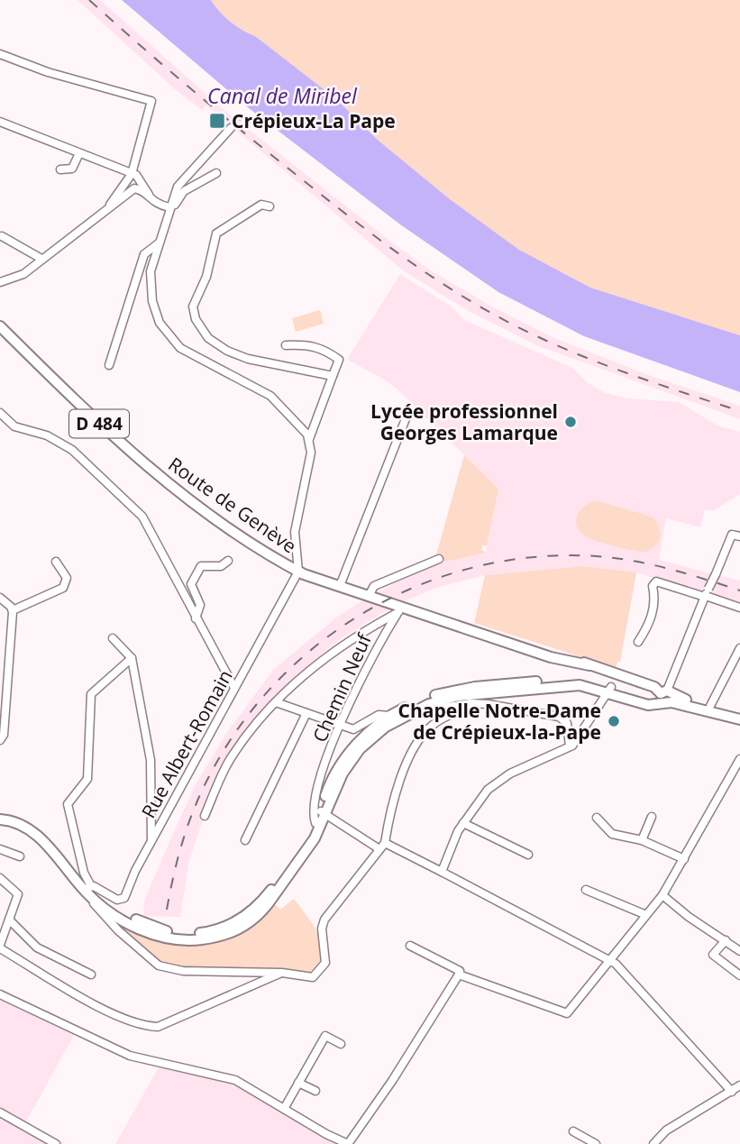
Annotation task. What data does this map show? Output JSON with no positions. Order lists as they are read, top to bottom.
{
  "streets": {
    "main road": ["D 484", "Route de Genève"],
    "street": ["Chemin Neuf", "Rue Albert-Romain"]
  },
  "crossings": [
    ["Route de Genève", "Chemin Neuf"],
    ["Route de Genève", "Rue Albert-Romain"]
  ],
  "water": ["Canal de Miribel"],
  "places": {
    "transit": ["Crépieux-La Pape"],
    "other": ["Lycée professionnel Georges Lamarque", "Chapelle Notre-Dame de Crépieux-la-Pape"]
  }
}
